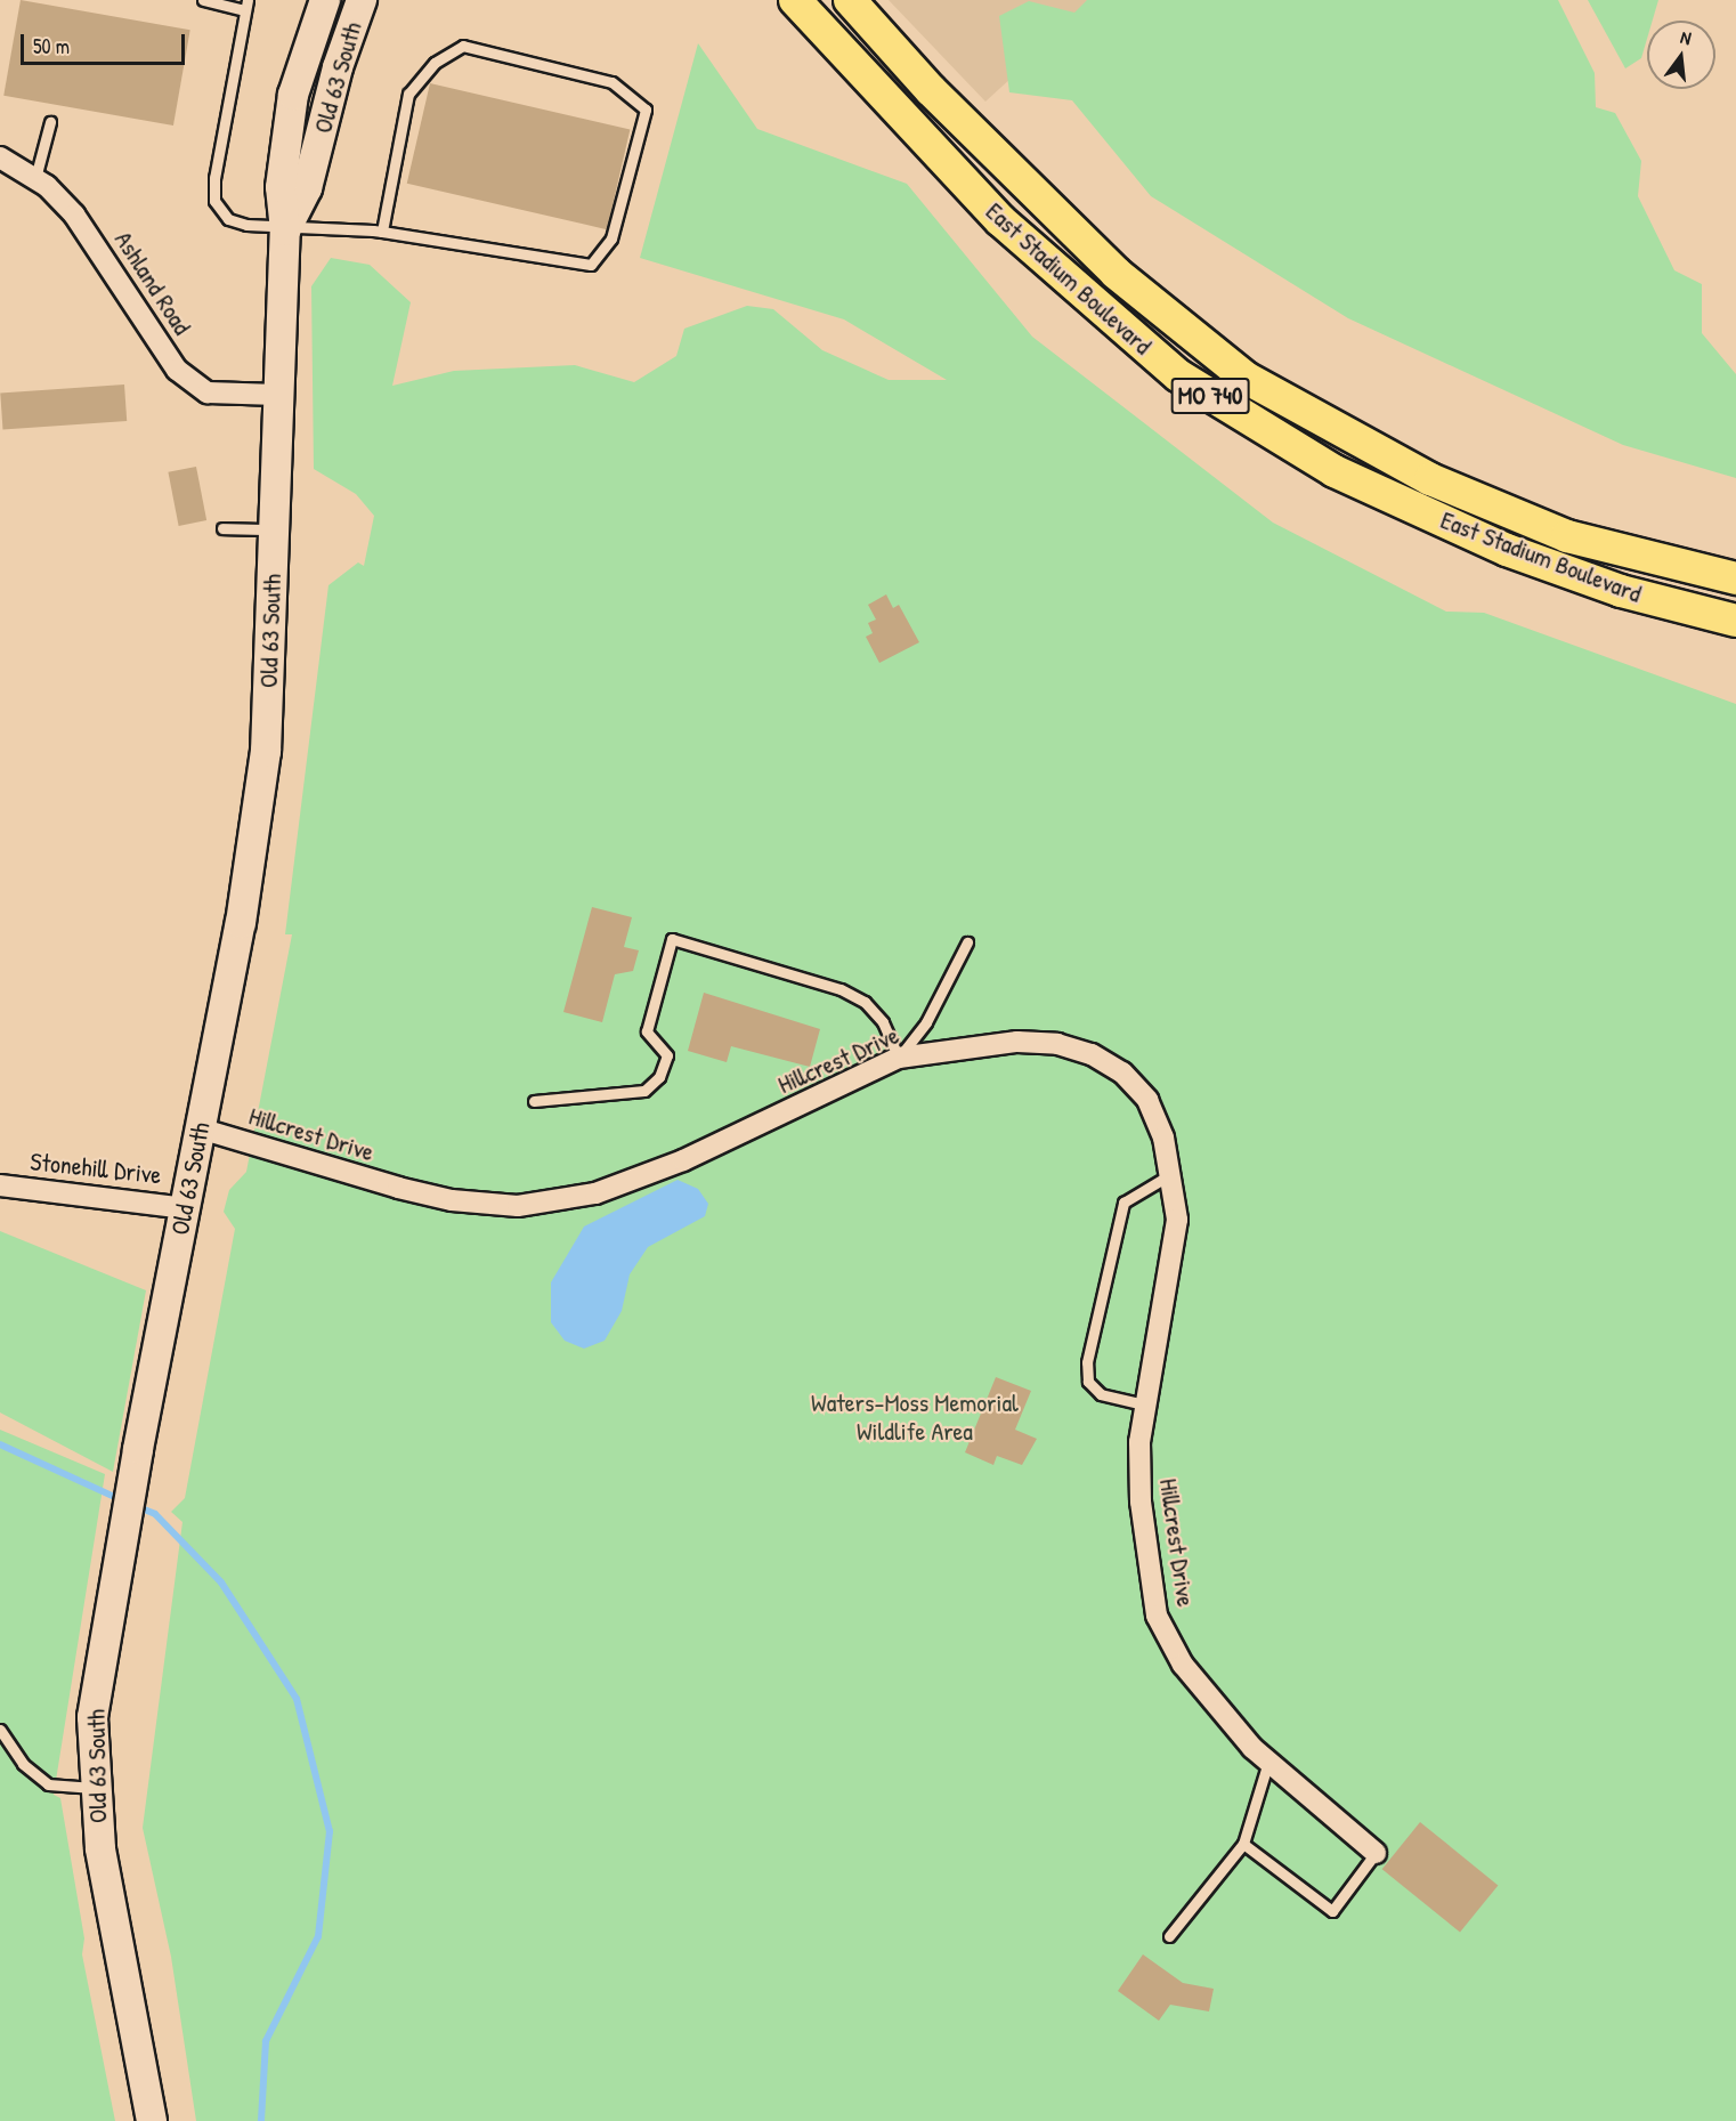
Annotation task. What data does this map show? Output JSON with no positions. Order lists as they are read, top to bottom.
{
  "streets": {
    "main road": ["Old 63 South", "East Stadium Boulevard", "MO 740"],
    "street": ["Ashland Road", "Hillcrest Drive", "Stonehill Drive"]
  },
  "crossings": [
    ["Old 63 South", "Ashland Road"],
    ["Old 63 South", "Hillcrest Drive"],
    ["Old 63 South", "Stonehill Drive"]
  ],
  "parks": ["Waters-Moss Memorial Wildlife Area"],
  "scale_bar": "50 m",
  "north": "top"
}
